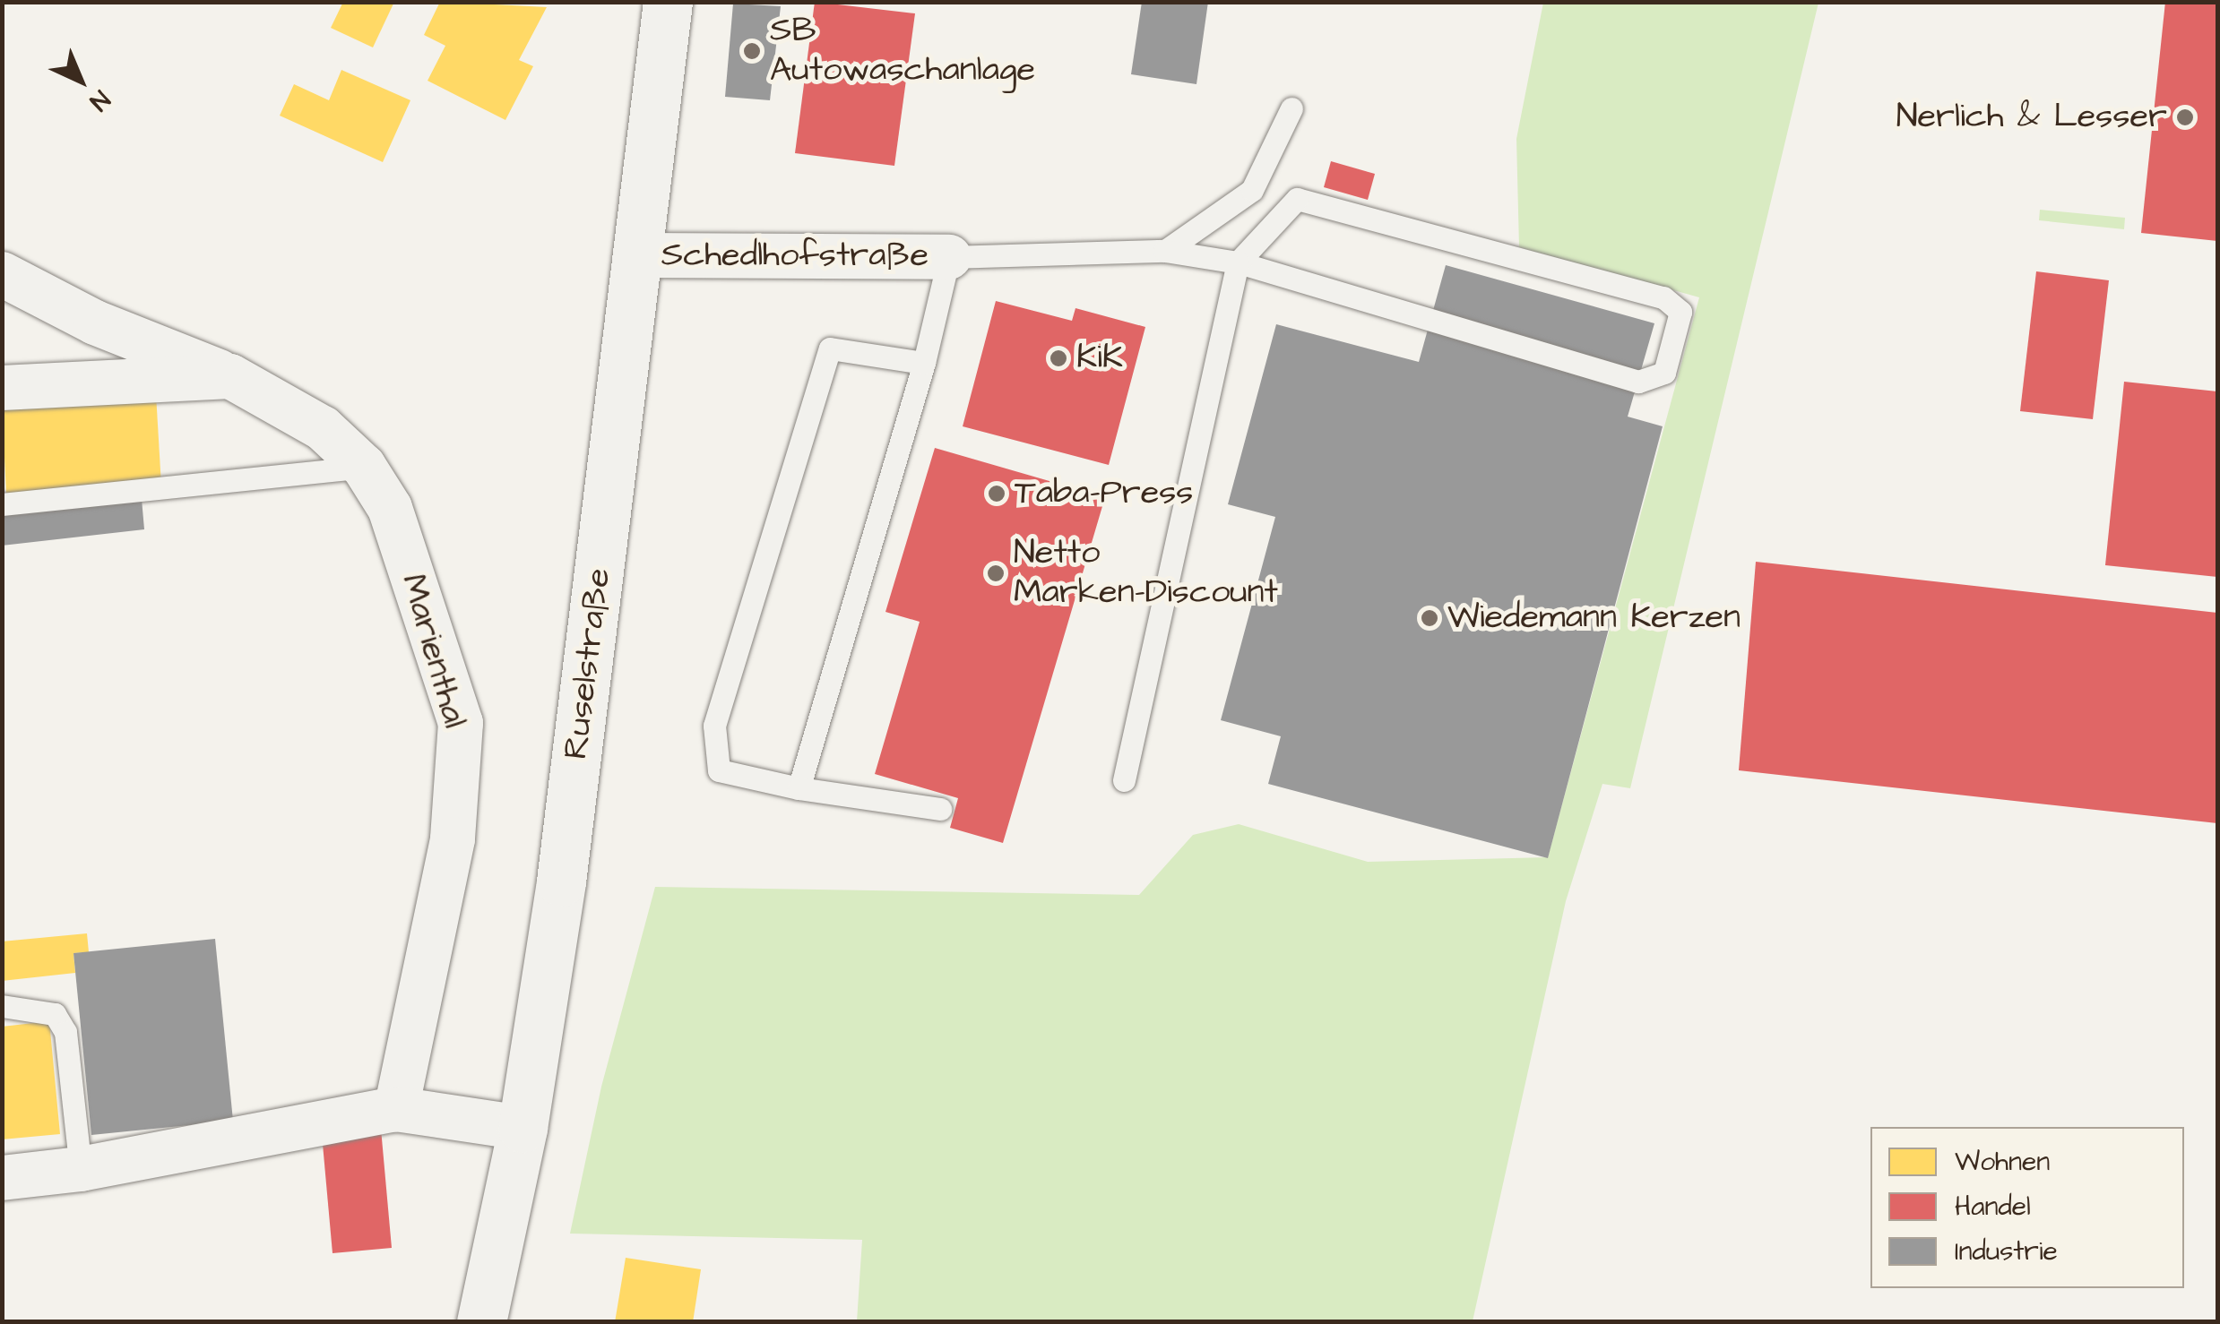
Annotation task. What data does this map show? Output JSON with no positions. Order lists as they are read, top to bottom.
{
  "streets": {
    "main road": ["Ruselstraße"],
    "street": ["Schedlhofstraße", "Marienthal"]
  },
  "crossings": [
    ["Schedlhofstraße", "Ruselstraße"]
  ],
  "places": [
    "SB Autowaschanlage",
    "Nerlich & Lesser",
    "KiK",
    "Taba-Press",
    "Netto Marken-Discount",
    "Wiedemann Kerzen"
  ],
  "legend": ["Wohnen", "Handel", "Industrie"],
  "north": "bottom right"
}
